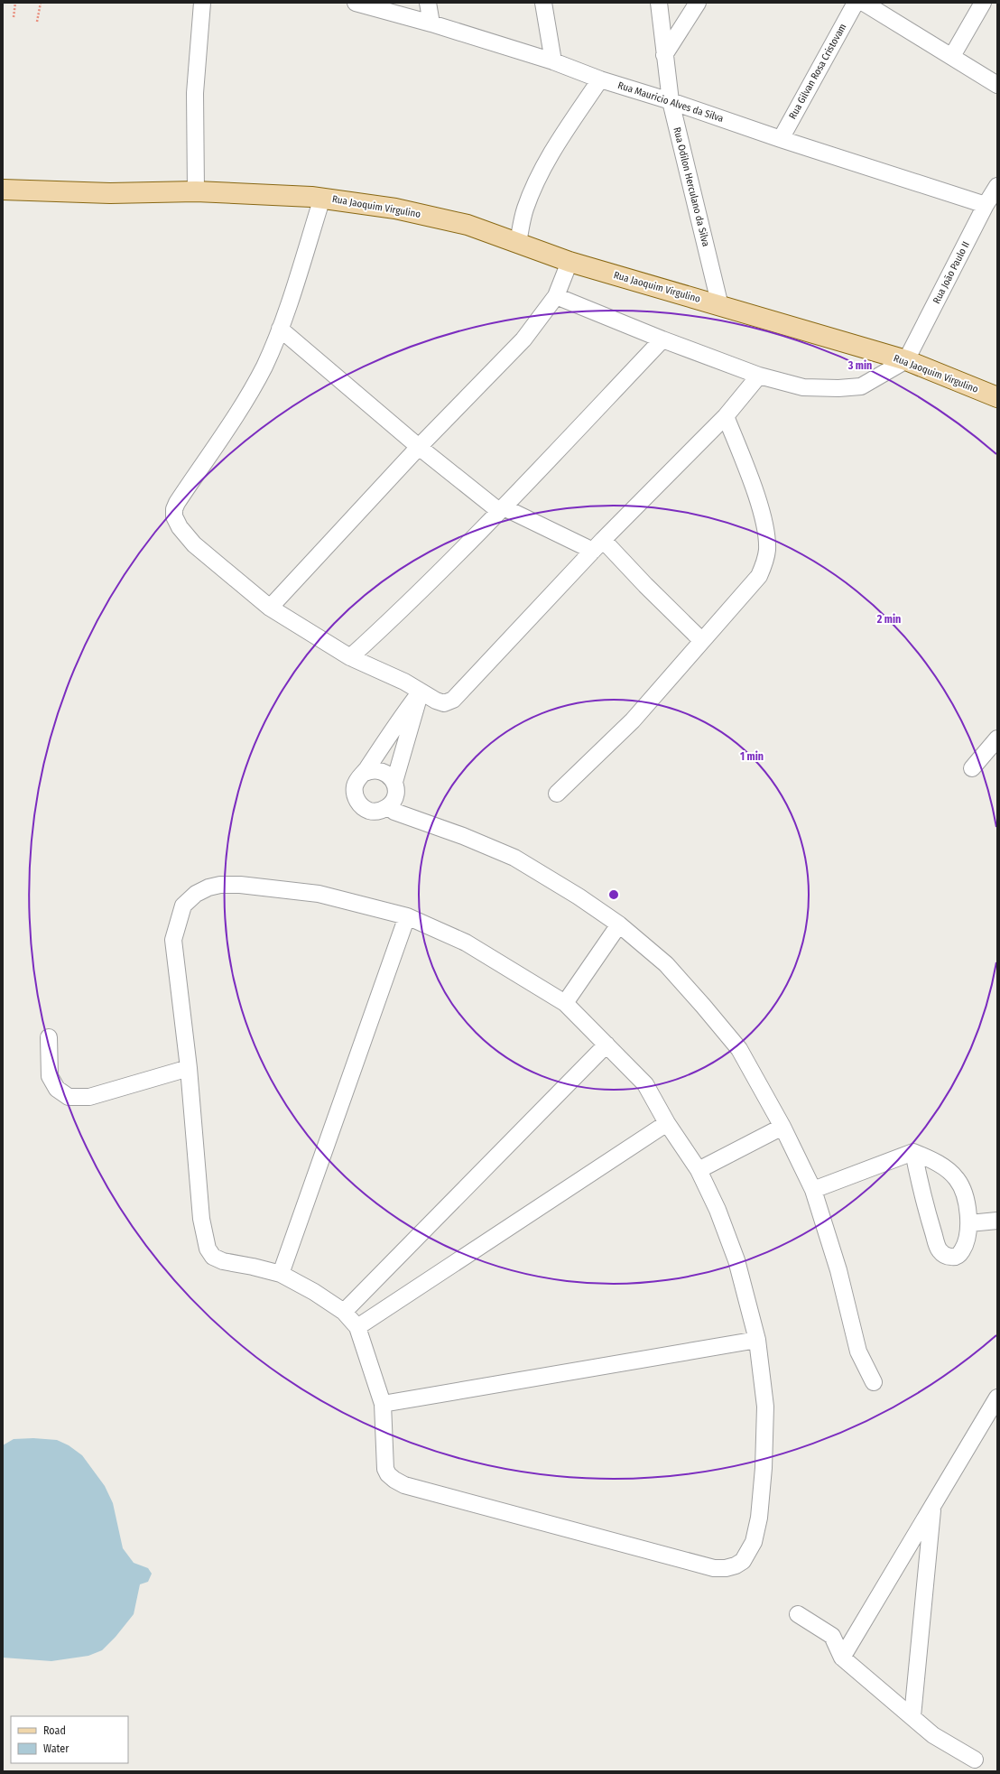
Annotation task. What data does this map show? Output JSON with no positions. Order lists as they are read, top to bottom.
{
  "streets": {
    "main road": ["Rua Jaoquim Virgulino"],
    "street": [
      "Rua Gilvan Rosa Cristovam",
      "Rua Mauricio Alves da Silva",
      "Rua Odilon Herculano da Silva",
      "Rua João Paulo II"
    ]
  },
  "crossings": [
    ["Rua Gilvan Rosa Cristovam", "Rua Mauricio Alves da Silva"],
    ["Rua Mauricio Alves da Silva", "Rua Odilon Herculano da Silva"],
    ["Rua Mauricio Alves da Silva", "Rua João Paulo II"],
    ["Rua Odilon Herculano da Silva", "Rua Jaoquim Virgulino"],
    ["Rua Jaoquim Virgulino", "Rua João Paulo II"]
  ],
  "legend": ["Road", "Water"],
  "rings": ["3 min", "2 min", "1 min"]
}
